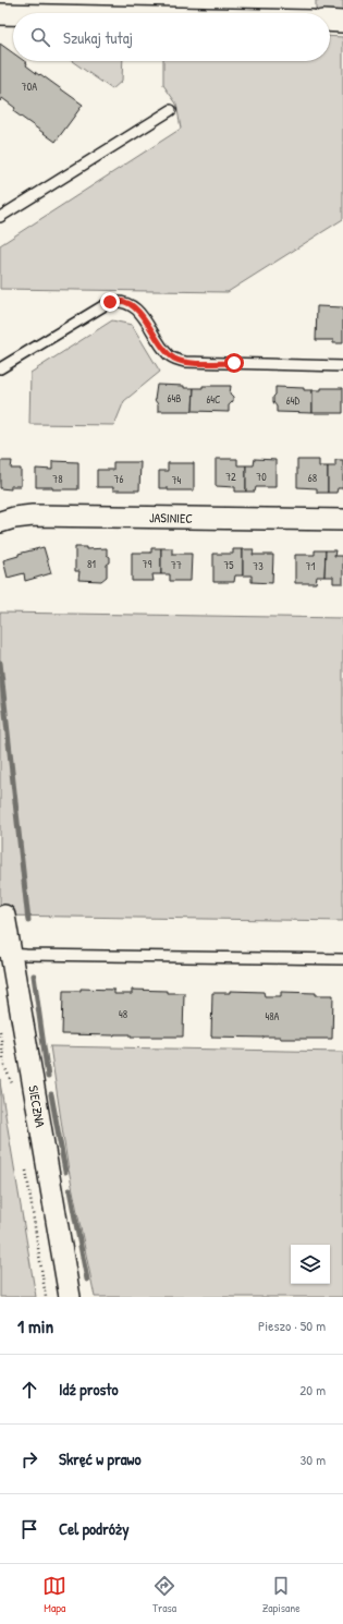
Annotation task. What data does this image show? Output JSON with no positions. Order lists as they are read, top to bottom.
{
  "streets": {
    "street": ["JASINIEC", "SIECZNA"]
  },
  "house_numbers": [
    "70A",
    "64B",
    "64C",
    "64D",
    "72",
    "70",
    "68",
    "78",
    "76",
    "74",
    "81",
    "79",
    "77",
    "75",
    "73",
    "71",
    "48",
    "48A"
  ],
  "page": {
    "search": "Szukaj tutaj",
    "heading": ["1 min", "Pieszo · 50 m"],
    "list": [
      ["Idź prosto", "20 m"],
      ["Skręć w prawo", "30 m"],
      "Cel podróży"
    ],
    "nav": ["Mapa", "Trasa", "Zapisane"]
  }
}
